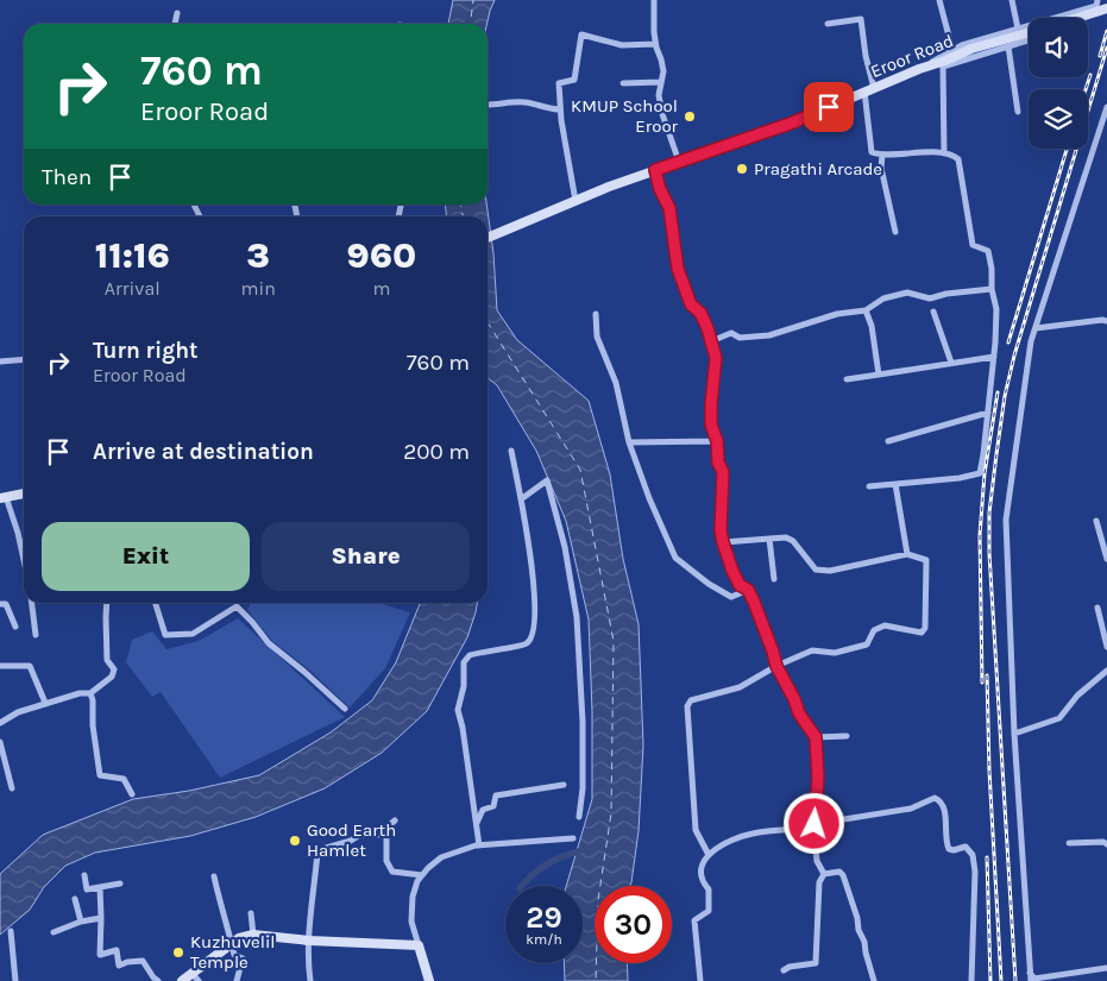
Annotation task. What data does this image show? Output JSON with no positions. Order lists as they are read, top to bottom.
{
  "streets": {
    "main road": ["Eroor Road"]
  },
  "places": [
    "KMUP School Eroor",
    "Pragathi Arcade",
    "Good Earth Hamlet",
    "Kuzhuvelil Temple"
  ],
  "page": {
    "turn": ["760 m", "Eroor Road"],
    "then": "Then",
    "eta": [
      "11:16",
      "Arrival",
      "3",
      "min",
      "960",
      "m"
    ],
    "list": [
      {
        "name": "Turn right",
        "note": "Eroor Road",
        "value": "760 m"
      },
      {
        "name": "Arrive at destination",
        "value": "200 m"
      }
    ],
    "buttons": ["Exit", "Share"],
    "speed": "29 km/h",
    "limit": "30"
  }
}
